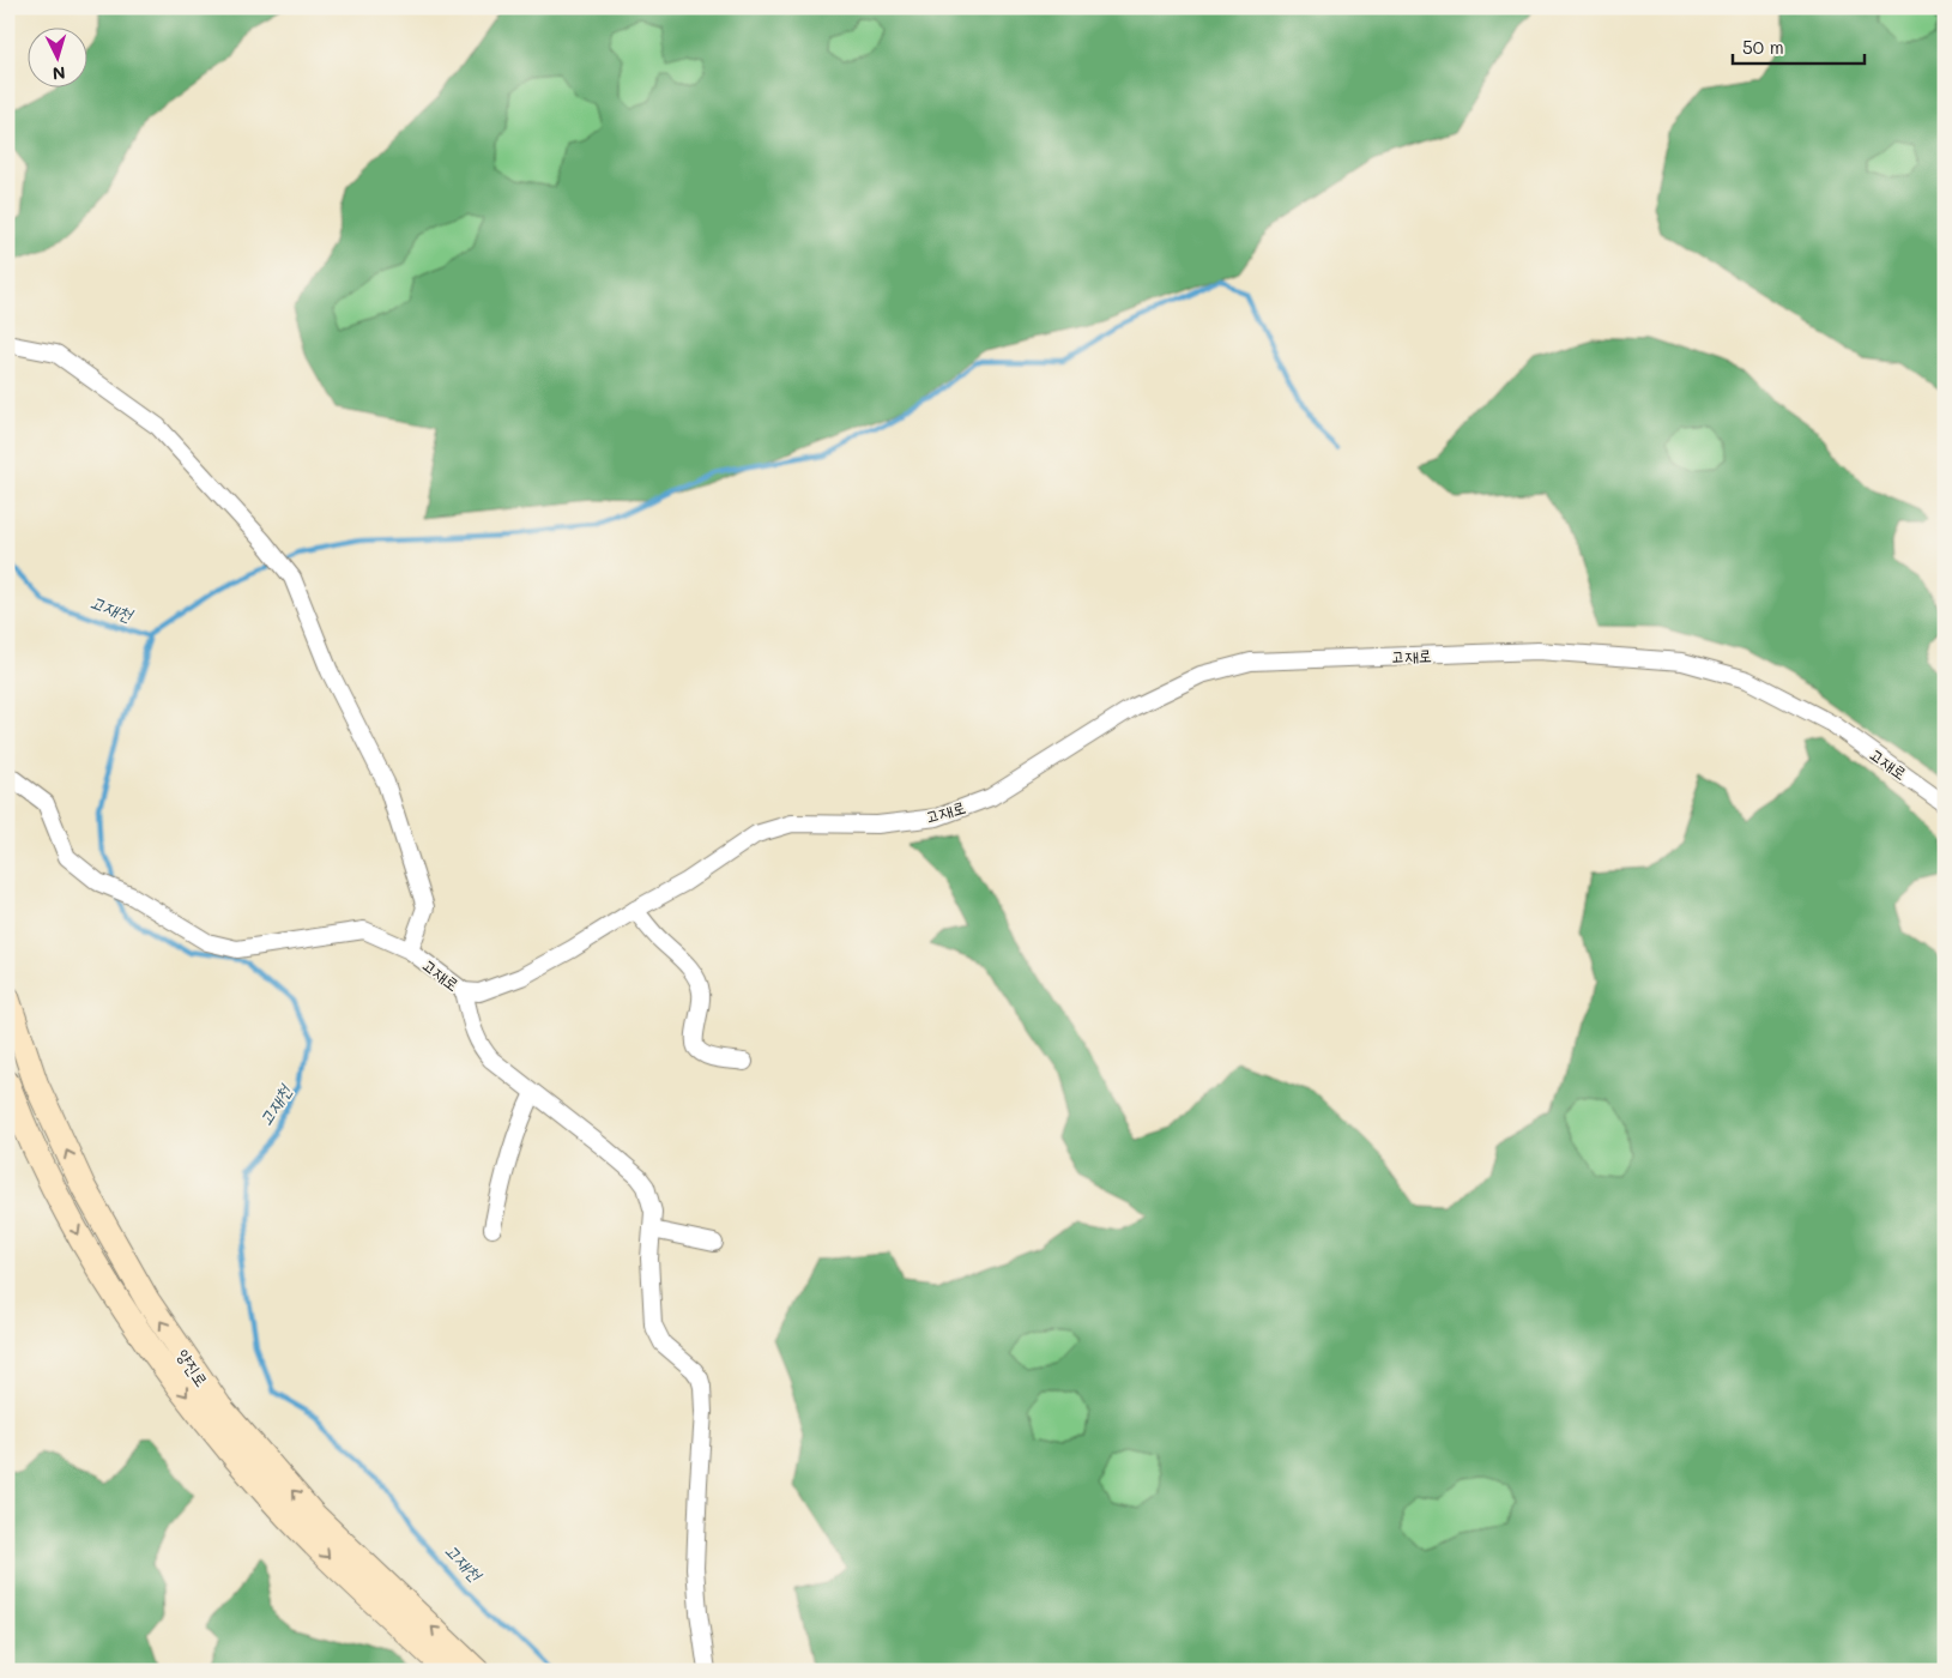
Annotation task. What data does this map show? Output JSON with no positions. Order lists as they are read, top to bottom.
{
  "streets": {
    "main road": ["양진로"],
    "street": ["고재로"]
  },
  "water": ["고재천"],
  "scale_bar": "50 m",
  "north": "bottom"
}
